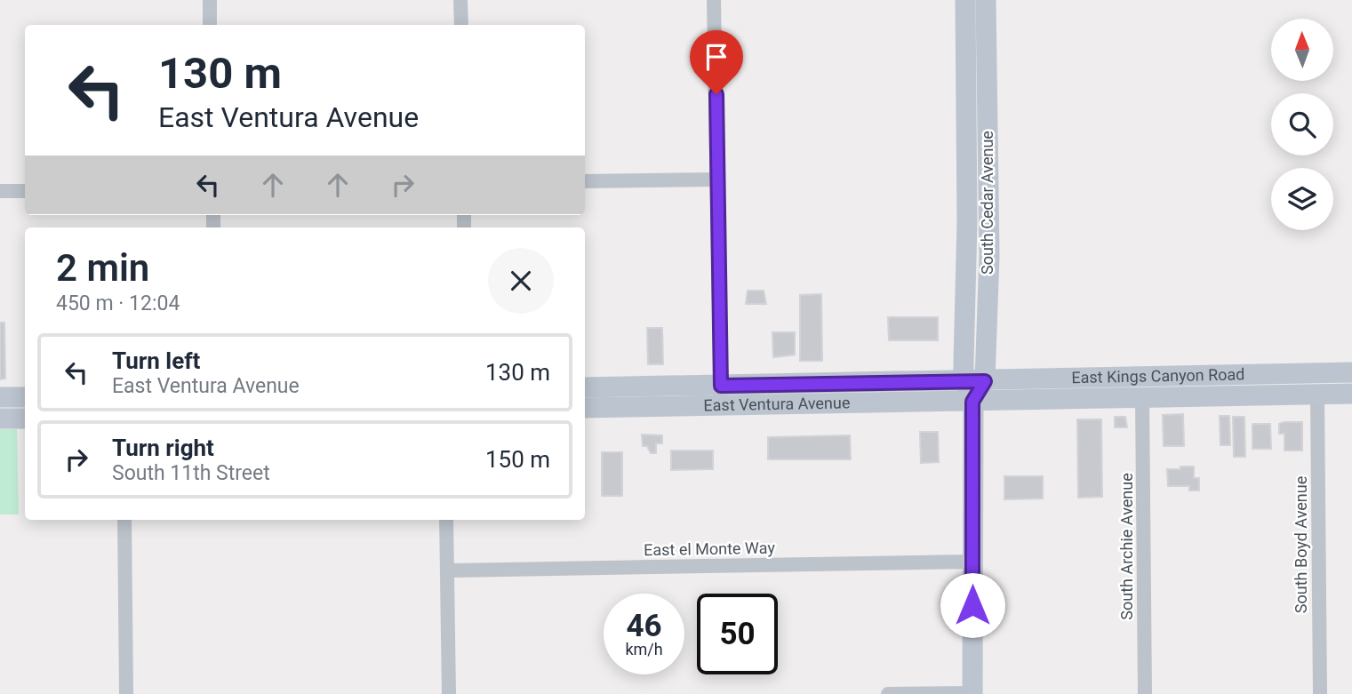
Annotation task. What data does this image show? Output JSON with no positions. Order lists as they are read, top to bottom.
{
  "streets": {
    "main road": ["South Cedar Avenue", "East Kings Canyon Road", "East Ventura Avenue"],
    "street": ["South Boyd Avenue", "South Archie Avenue", "East el Monte Way"]
  },
  "crossings": [
    ["South Cedar Avenue", "East Kings Canyon Road"],
    ["South Cedar Avenue", "East Ventura Avenue"],
    ["South Cedar Avenue", "East el Monte Way"],
    ["East Kings Canyon Road", "East Ventura Avenue"],
    ["East Kings Canyon Road", "South Boyd Avenue"],
    ["East Kings Canyon Road", "South Archie Avenue"]
  ],
  "north": "top",
  "page": {
    "turn": ["130 m", "East Ventura Avenue"],
    "heading": ["2 min", "450 m · 12:04"],
    "list": [
      {
        "name": "Turn left",
        "note": "East Ventura Avenue",
        "value": "130 m"
      },
      {
        "name": "Turn right",
        "note": "South 11th Street",
        "value": "150 m"
      }
    ],
    "speed": "46 km/h",
    "limit": "50"
  }
}
